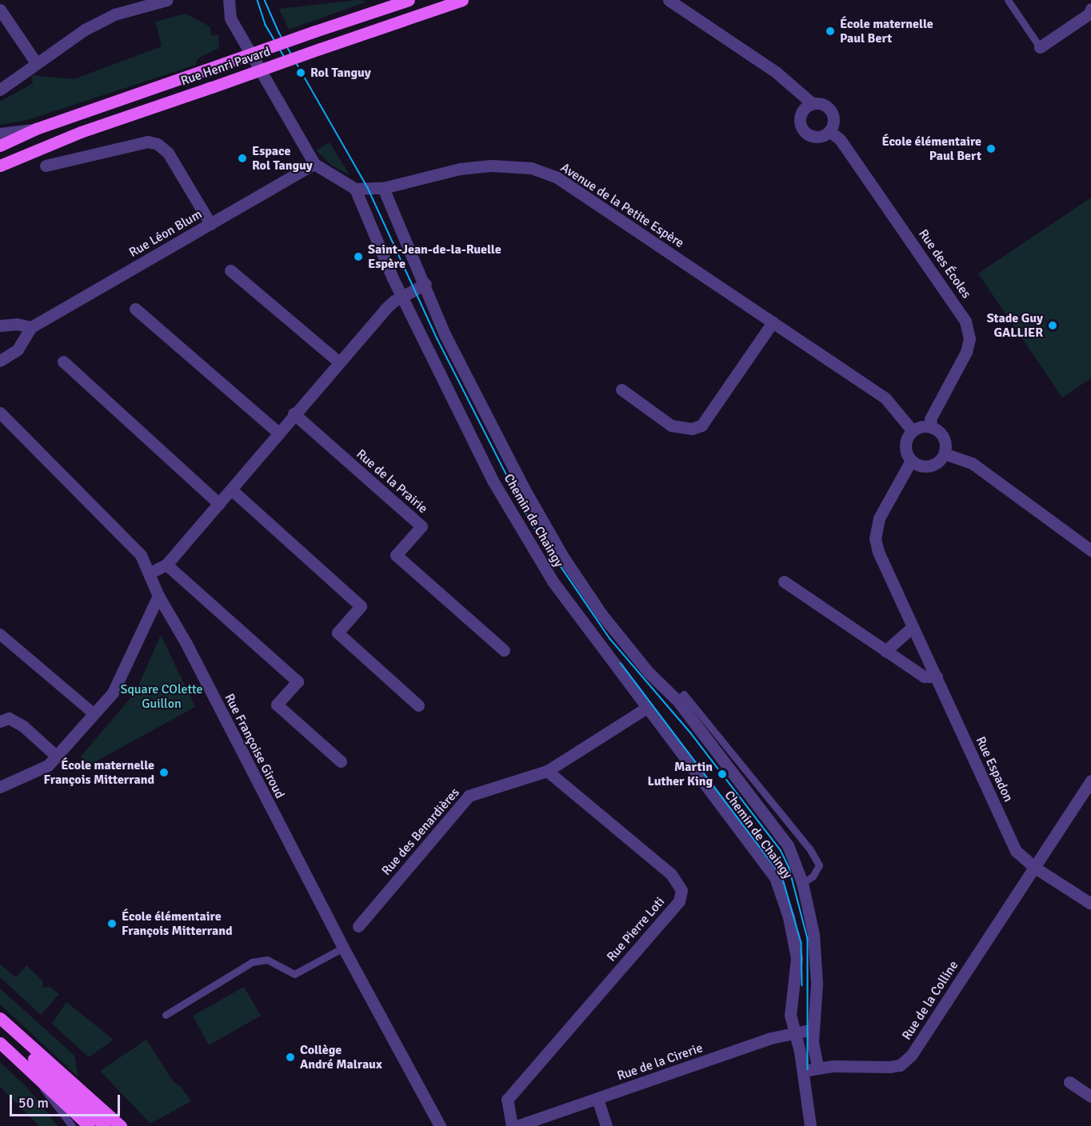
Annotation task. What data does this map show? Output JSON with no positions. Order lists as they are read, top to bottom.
{
  "streets": {
    "main road": ["Rue Henri Pavard"],
    "street": [
      "Avenue de la Petite Espère",
      "Rue Léon Blum",
      "Rue des Écoles",
      "Rue de la Prairie",
      "Chemin de Chaingy",
      "Rue Françoise Giroud",
      "Rue Espadon",
      "Rue des Benardières",
      "Rue Pierre Loti",
      "Rue de la Colline",
      "Rue de la Cirerie"
    ]
  },
  "crossings": [
    ["Avenue de la Petite Espère", "Rue des Écoles"],
    ["Avenue de la Petite Espère", "Chemin de Chaingy"],
    ["Avenue de la Petite Espère", "Rue Espadon"],
    ["Rue des Écoles", "Rue Espadon"],
    ["Chemin de Chaingy", "Rue des Benardières"],
    ["Chemin de Chaingy", "Rue de la Colline"],
    ["Chemin de Chaingy", "Rue de la Cirerie"],
    ["Rue Espadon", "Rue de la Colline"],
    ["Rue des Benardières", "Rue Pierre Loti"]
  ],
  "parks": ["Square COlette Guillon"],
  "places": [
    "École maternelle Paul Bert",
    "Rol Tanguy",
    "École élémentaire Paul Bert",
    "Espace Rol Tanguy",
    "Saint-Jean-de-la-Ruelle Espère",
    "Stade Guy GALLIER",
    "École maternelle François Mitterrand",
    "Martin Luther King",
    "École élémentaire François Mitterrand",
    "Collège André Malraux"
  ],
  "scale_bar": "50 m"
}
